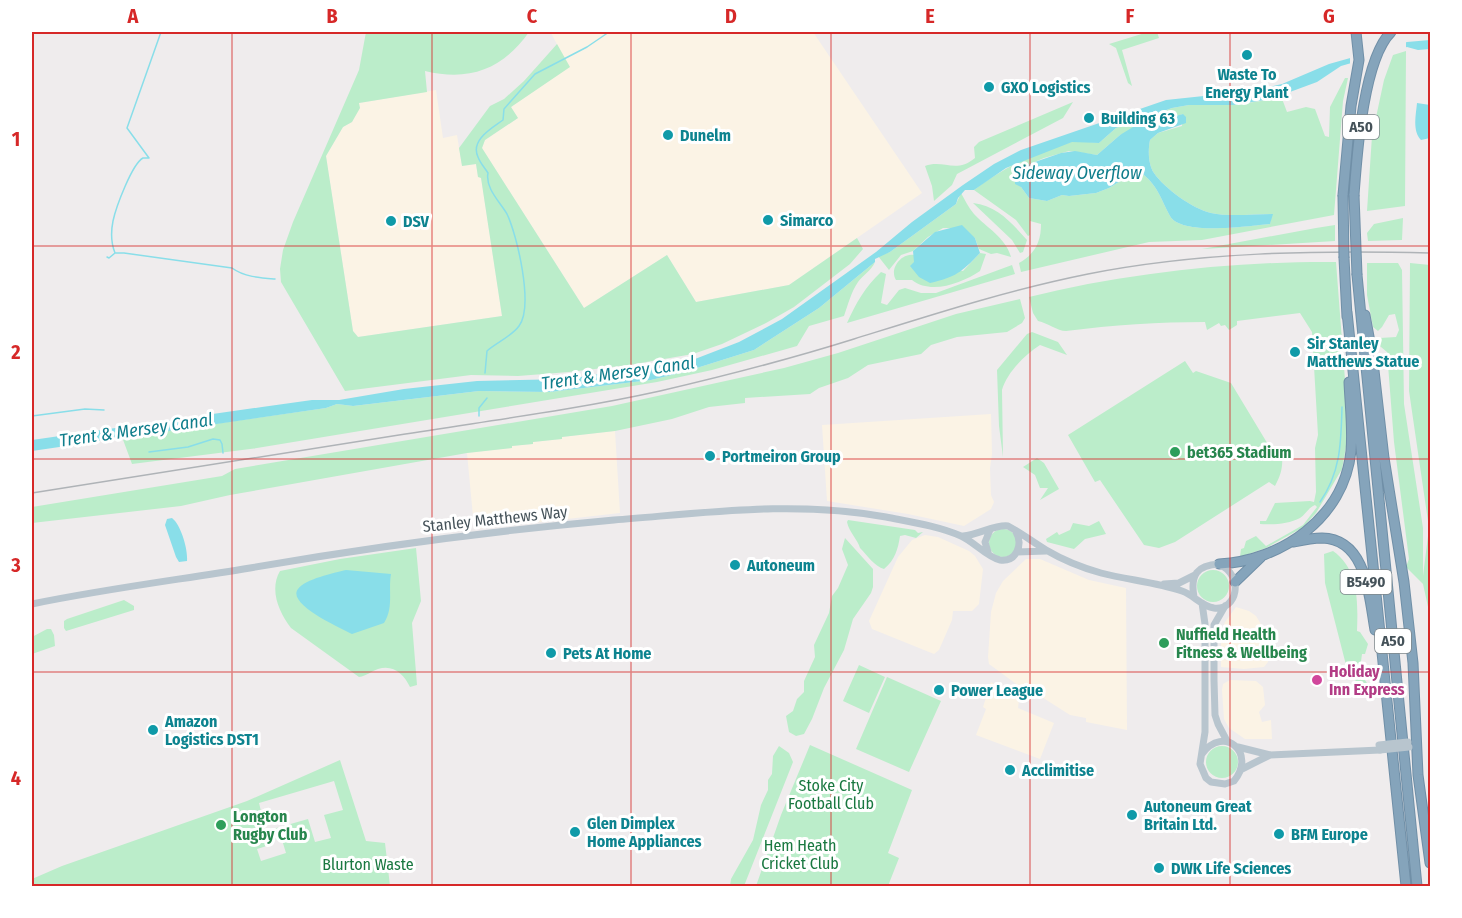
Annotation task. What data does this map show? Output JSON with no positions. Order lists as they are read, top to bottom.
{
  "streets": {
    "highway": ["A50", "B5490"],
    "main road": ["Stanley Matthews Way"]
  },
  "crossings": [
    ["A50", "B5490"]
  ],
  "water": ["Sideway Overflow", "Trent & Mersey Canal"],
  "parks": ["Stoke City Football Club", "Hem Heath Cricket Club", "Blurton Waste"],
  "places": [
    "Waste To Energy Plant",
    "GXO Logistics",
    "Building 63",
    "Dunelm",
    "Simarco",
    "DSV",
    "Sir Stanley Matthews Statue",
    "bet365 Stadium",
    "Portmeiron Group",
    "Autoneum",
    "Nuffield Health Fitness & Wellbeing",
    "Pets At Home",
    "Holiday Inn Express",
    "Power League",
    "Amazon Logistics DST1",
    "Acclimitise",
    "Autoneum Great Britain Ltd.",
    "Longton Rugby Club",
    "Glen Dimplex Home Appliances",
    "BFM Europe",
    "DWK Life Sciences"
  ],
  "grid": {
    "columns": [
      "A",
      "B",
      "C",
      "D",
      "E",
      "F",
      "G"
    ],
    "rows": [
      "1",
      "2",
      "3",
      "4"
    ]
  }
}
